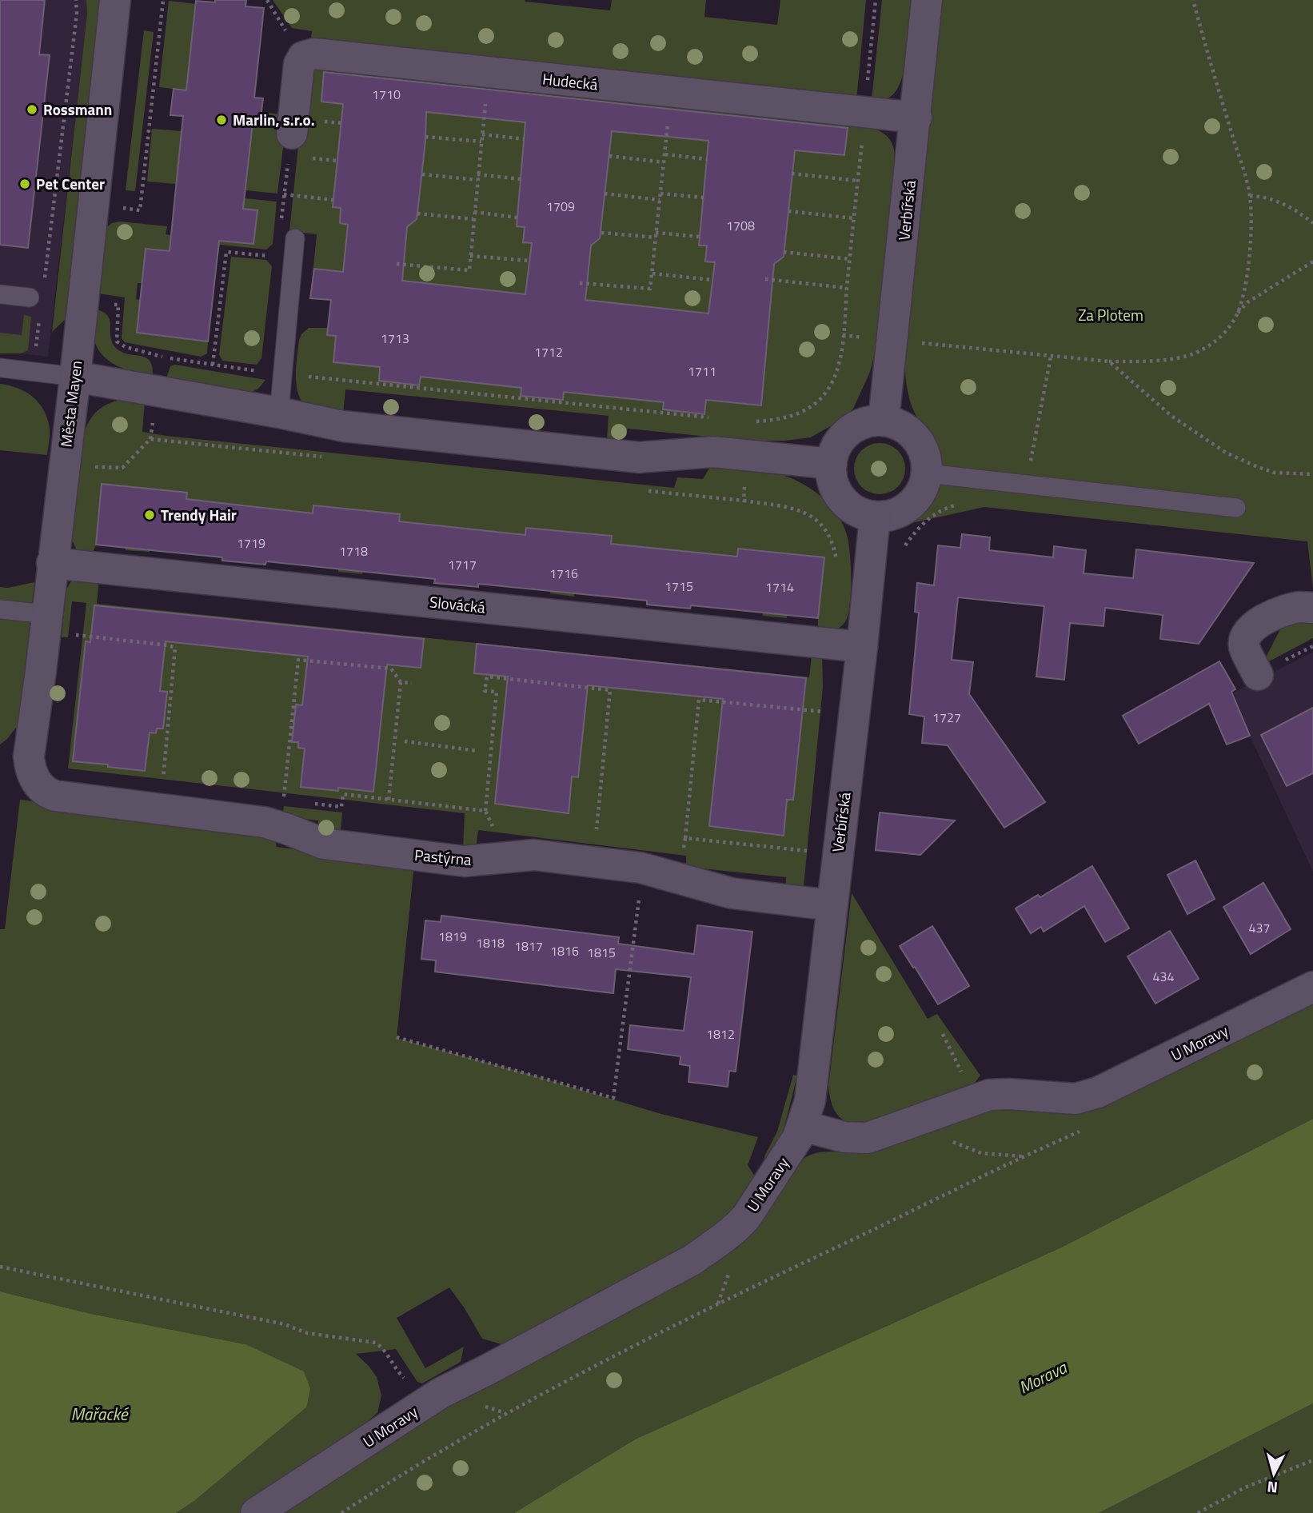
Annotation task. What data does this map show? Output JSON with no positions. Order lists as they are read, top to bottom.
{
  "streets": {
    "street": [
      "Hudecká",
      "Verbířská",
      "Města Mayen",
      "Slovácká",
      "Pastýrna",
      "U Moravy"
    ]
  },
  "crossings": [
    ["Hudecká", "Verbířská"],
    ["Verbířská", "Slovácká"],
    ["Verbířská", "Pastýrna"],
    ["Verbířská", "U Moravy"],
    ["Města Mayen", "Slovácká"],
    ["Města Mayen", "Pastýrna"]
  ],
  "water": ["Morava", "Mařacké"],
  "parks": ["Za Plotem"],
  "places": [
    "Rossmann",
    "Marlin, s.r.o.",
    "Pet Center",
    "Trendy Hair"
  ],
  "house_numbers": [
    "1710",
    "1709",
    "1708",
    "1713",
    "1712",
    "1711",
    "1719",
    "1718",
    "1717",
    "1716",
    "1715",
    "1714",
    "1727",
    "437",
    "1819",
    "1818",
    "1817",
    "1816",
    "1815",
    "434",
    "1812"
  ],
  "north": "bottom"
}
